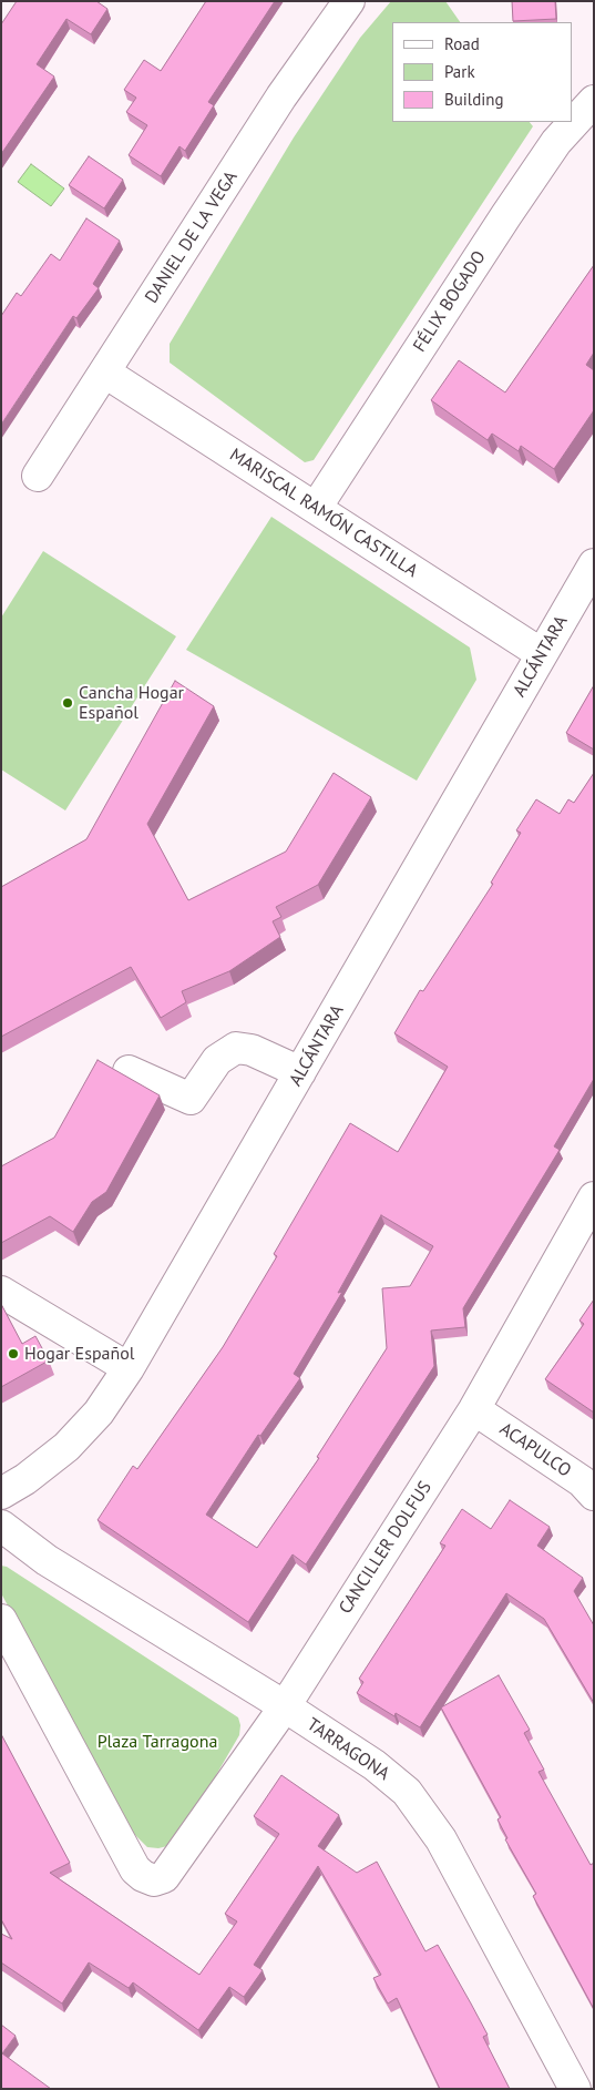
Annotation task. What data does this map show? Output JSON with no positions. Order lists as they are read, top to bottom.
{
  "streets": {
    "street": [
      "DANIEL DE LA VEGA",
      "FÉLIX BOGADO",
      "MARISCAL RAMÓN CASTILLA",
      "ALCÁNTARA",
      "ACAPULCO",
      "CANCILLER DOLFUS",
      "TARRAGONA"
    ]
  },
  "crossings": [
    ["DANIEL DE LA VEGA", "MARISCAL RAMÓN CASTILLA"],
    ["FÉLIX BOGADO", "MARISCAL RAMÓN CASTILLA"],
    ["MARISCAL RAMÓN CASTILLA", "ALCÁNTARA"],
    ["ACAPULCO", "CANCILLER DOLFUS"],
    ["CANCILLER DOLFUS", "TARRAGONA"]
  ],
  "parks": ["Plaza Tarragona"],
  "places": ["Cancha Hogar Español", "Hogar Español"],
  "legend": ["Road", "Park", "Building"]
}
